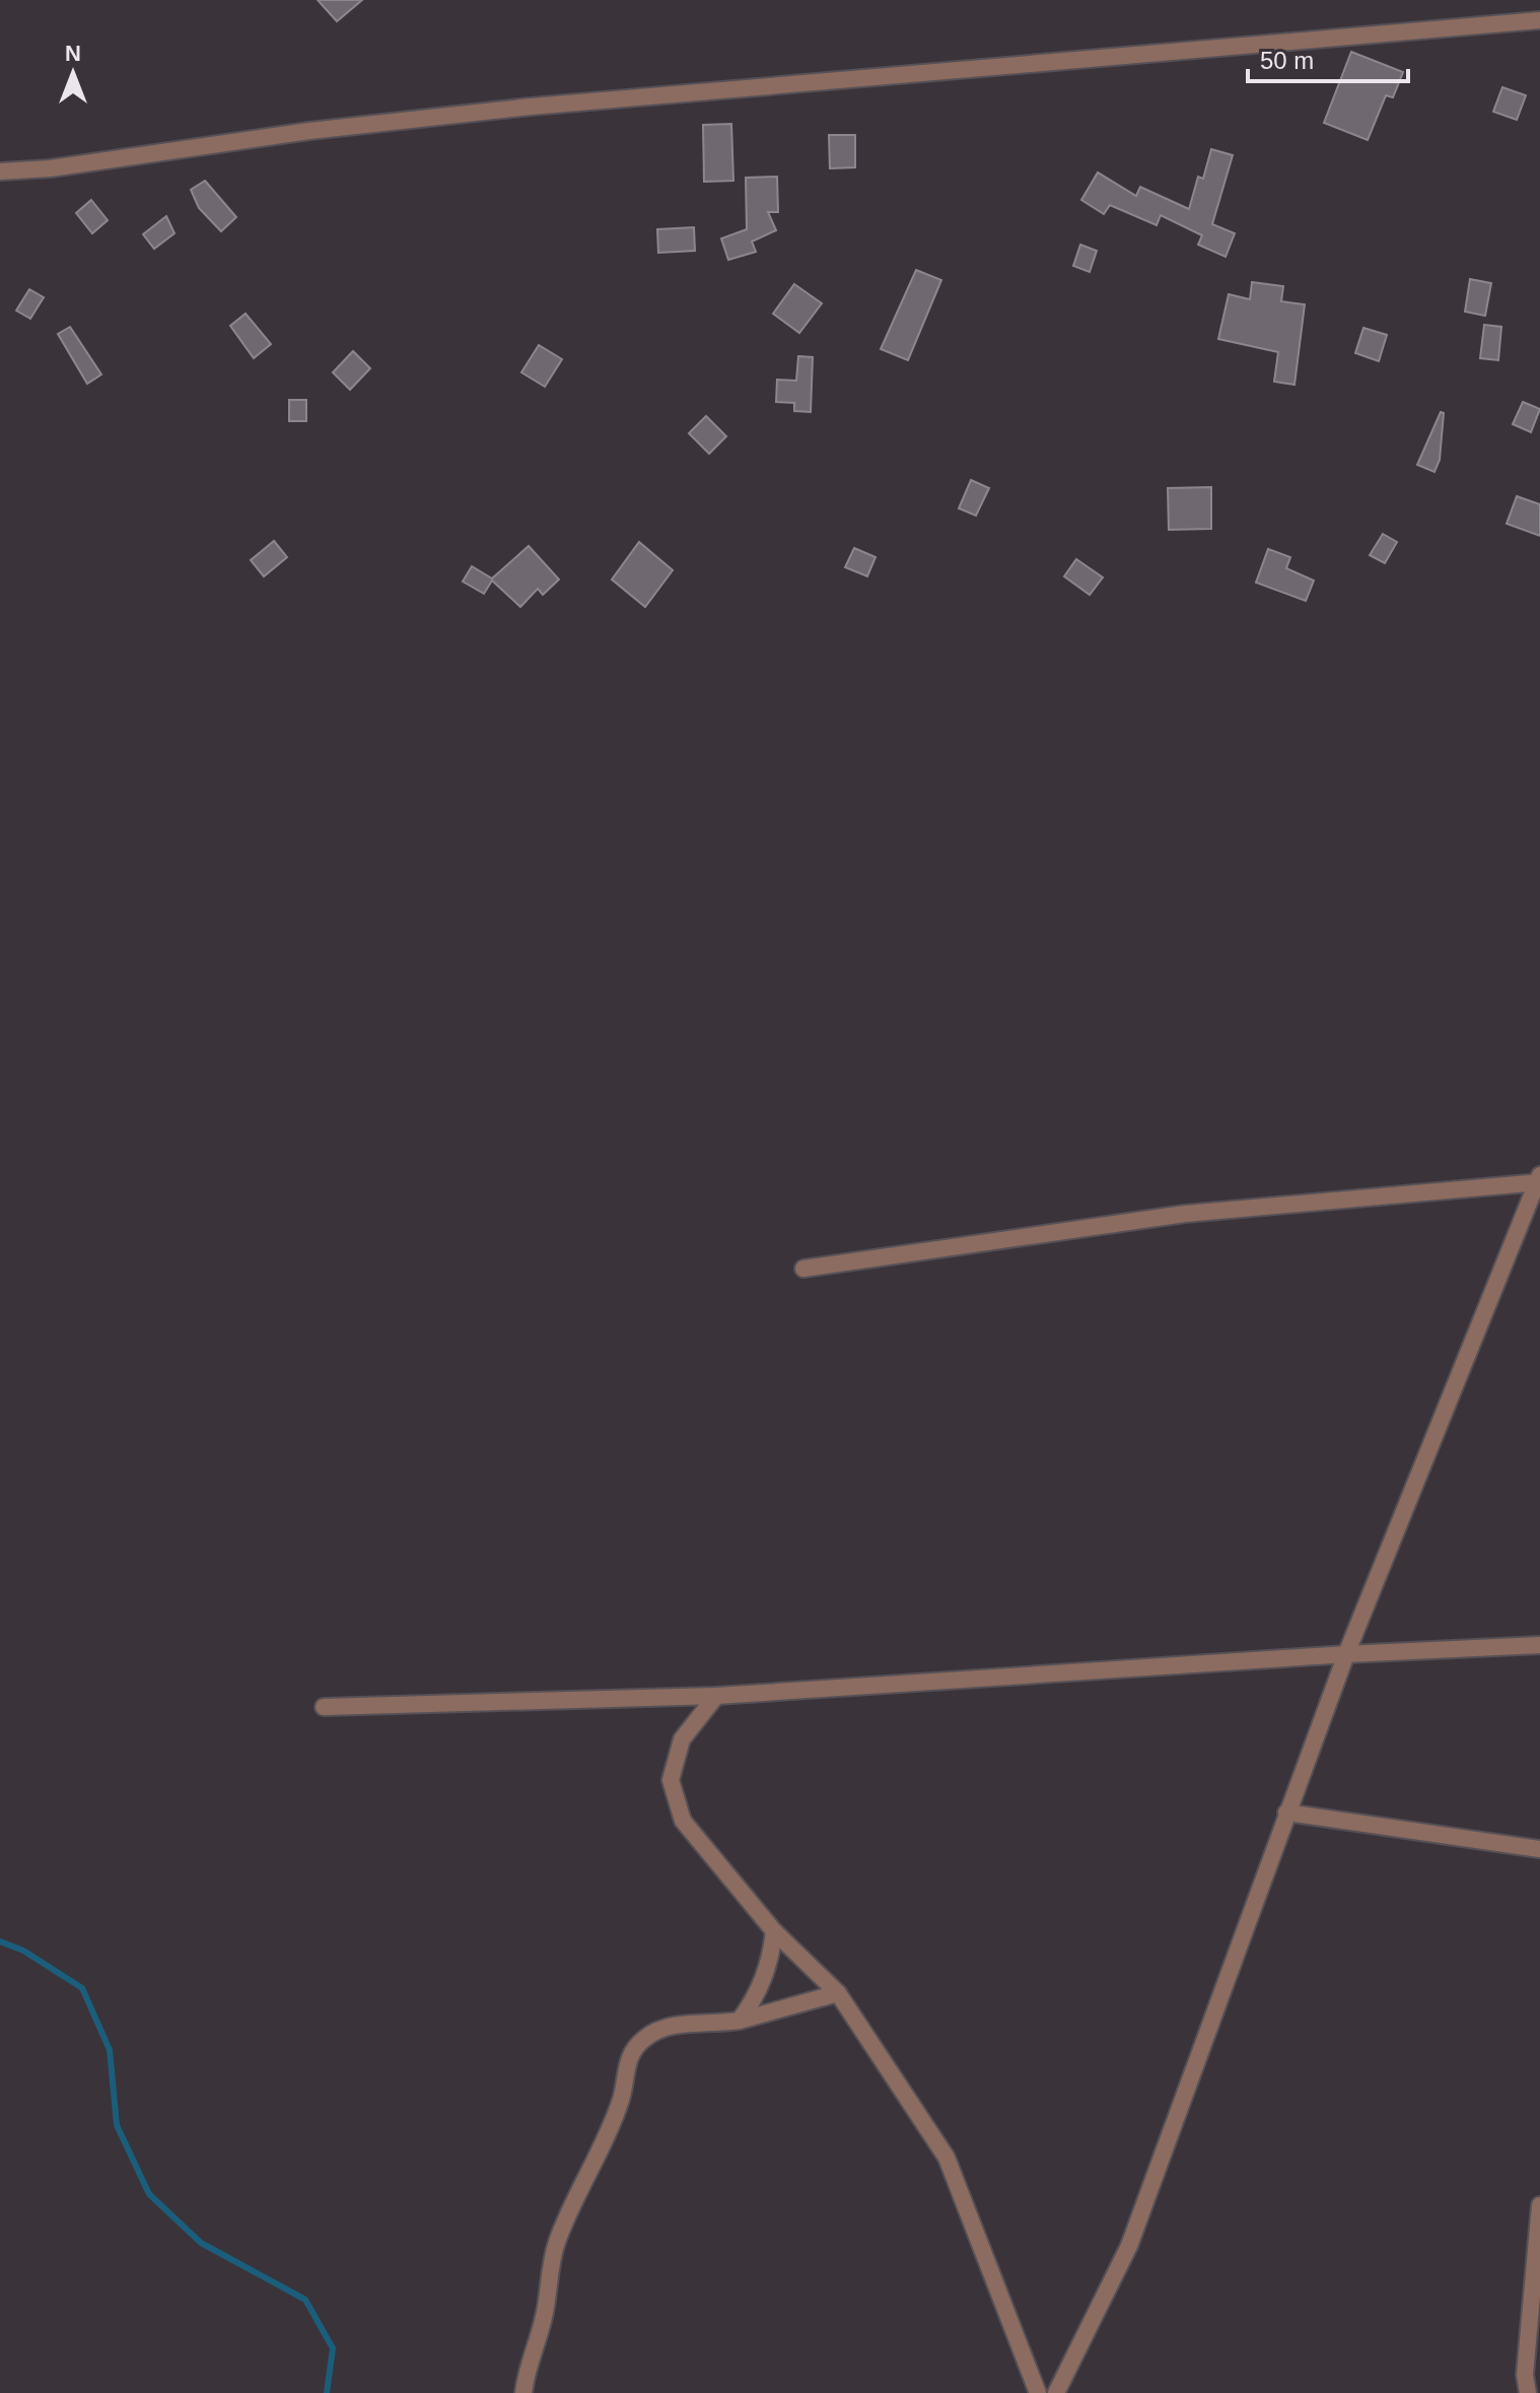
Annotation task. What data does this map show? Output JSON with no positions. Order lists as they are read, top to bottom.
{
  "scale_bar": "50 m",
  "north": "top"
}
